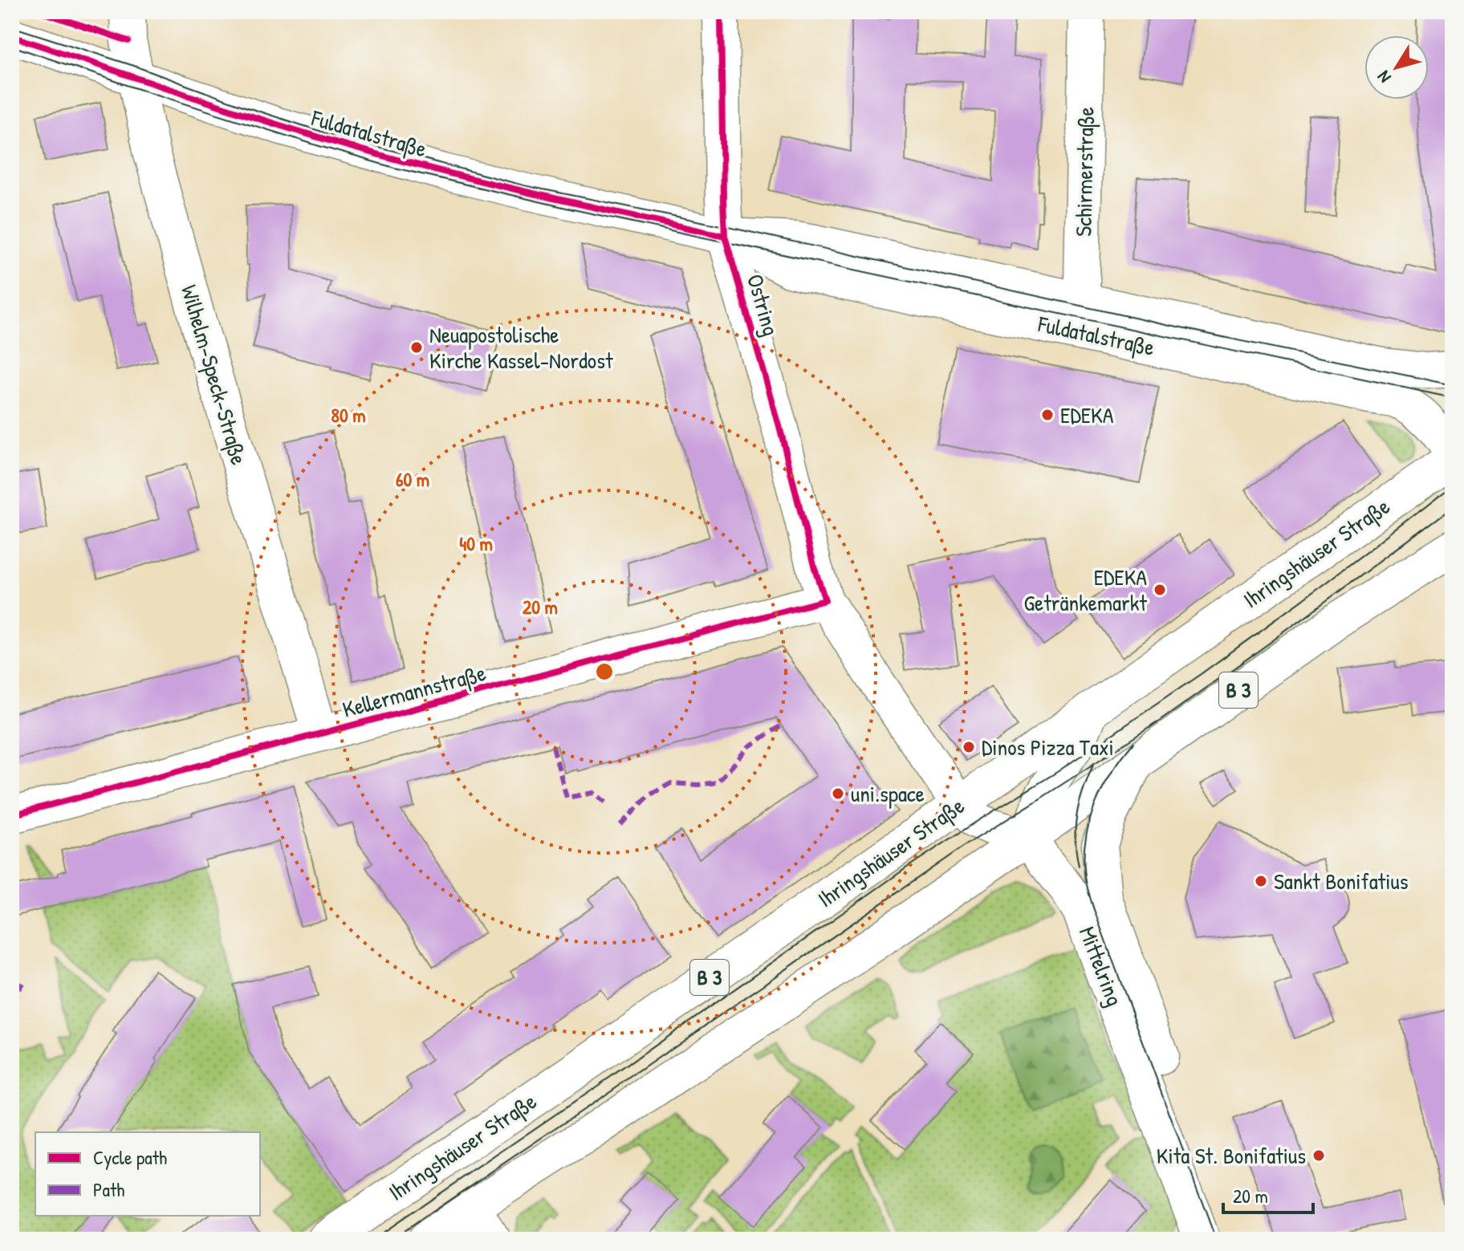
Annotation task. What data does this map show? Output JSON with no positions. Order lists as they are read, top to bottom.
{
  "streets": {
    "main road": [
      "Fuldatalstraße",
      "Schirmerstraße",
      "Ostring",
      "Wilhelm-Speck-Straße",
      "Ihringshäuser Straße",
      "B 3",
      "Kellermannstraße",
      "Mittelring"
    ]
  },
  "crossings": [
    ["Fuldatalstraße", "Schirmerstraße"],
    ["Fuldatalstraße", "Ostring"],
    ["Fuldatalstraße", "Wilhelm-Speck-Straße"],
    ["Ostring", "Ihringshäuser Straße"],
    ["Ostring", "B 3"],
    ["Ostring", "Kellermannstraße"],
    ["Ostring", "Mittelring"],
    ["Wilhelm-Speck-Straße", "Kellermannstraße"],
    ["B 3", "Mittelring"]
  ],
  "places": [
    "Neuapostolische Kirche Kassel-Nordost",
    "EDEKA",
    "EDEKA Getränkemarkt",
    "Dinos Pizza Taxi",
    "uni.space",
    "Sankt Bonifatius",
    "Kita St. Bonifatius"
  ],
  "legend": ["Cycle path", "Path"],
  "scale_bar": "20 m",
  "north": "bottom left",
  "rings": [
    "80 m",
    "60 m",
    "40 m",
    "20 m"
  ]
}
